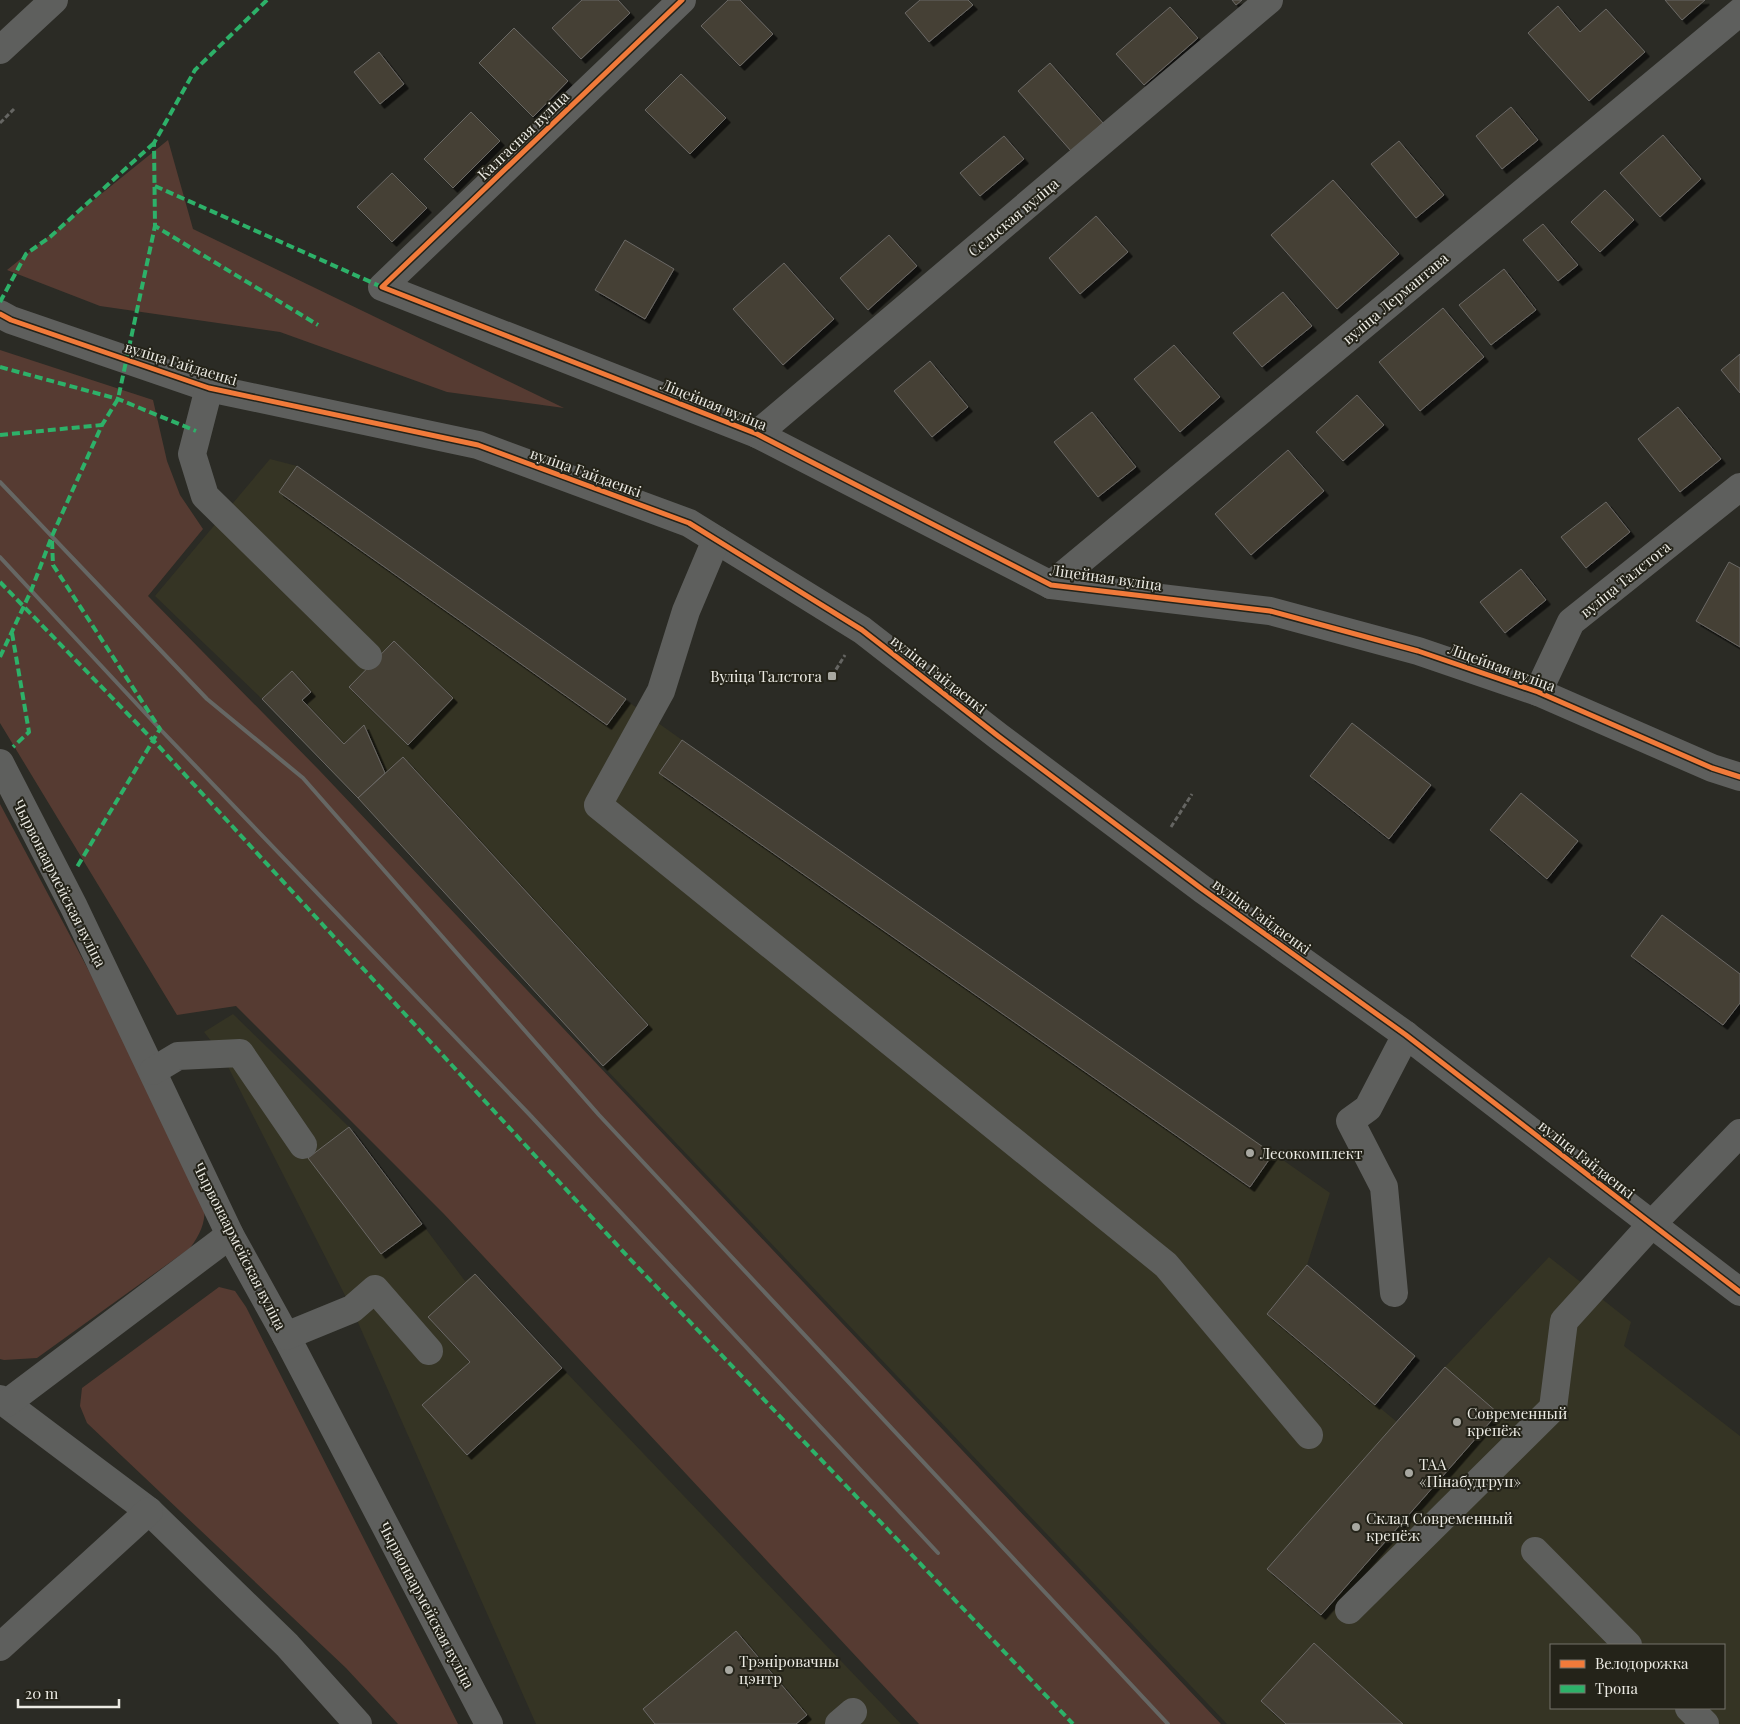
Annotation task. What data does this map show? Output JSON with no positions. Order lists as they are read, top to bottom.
{
  "streets": {
    "street": [
      "Калгасная вуліца",
      "Сельская вуліца",
      "вуліца Лермантава",
      "вуліца Гайдаенкі",
      "Ліцейная вуліца",
      "вуліца Талстога",
      "Чырвонаармейская вуліца"
    ]
  },
  "crossings": [
    ["Калгасная вуліца", "Ліцейная вуліца"],
    ["Сельская вуліца", "Ліцейная вуліца"],
    ["вуліца Лермантава", "Ліцейная вуліца"],
    ["Ліцейная вуліца", "вуліца Талстога"]
  ],
  "places": {
    "transit": ["Вуліца Талстога"],
    "other": [
      "Лесокомплект",
      "Современный крепёж",
      "ТАА «Пінабудгруп»",
      "Склад Современный крепёж",
      "Трэніровачны цэнтр"
    ]
  },
  "legend": ["Велодорожка", "Тропа"],
  "scale_bar": "20 m"
}
